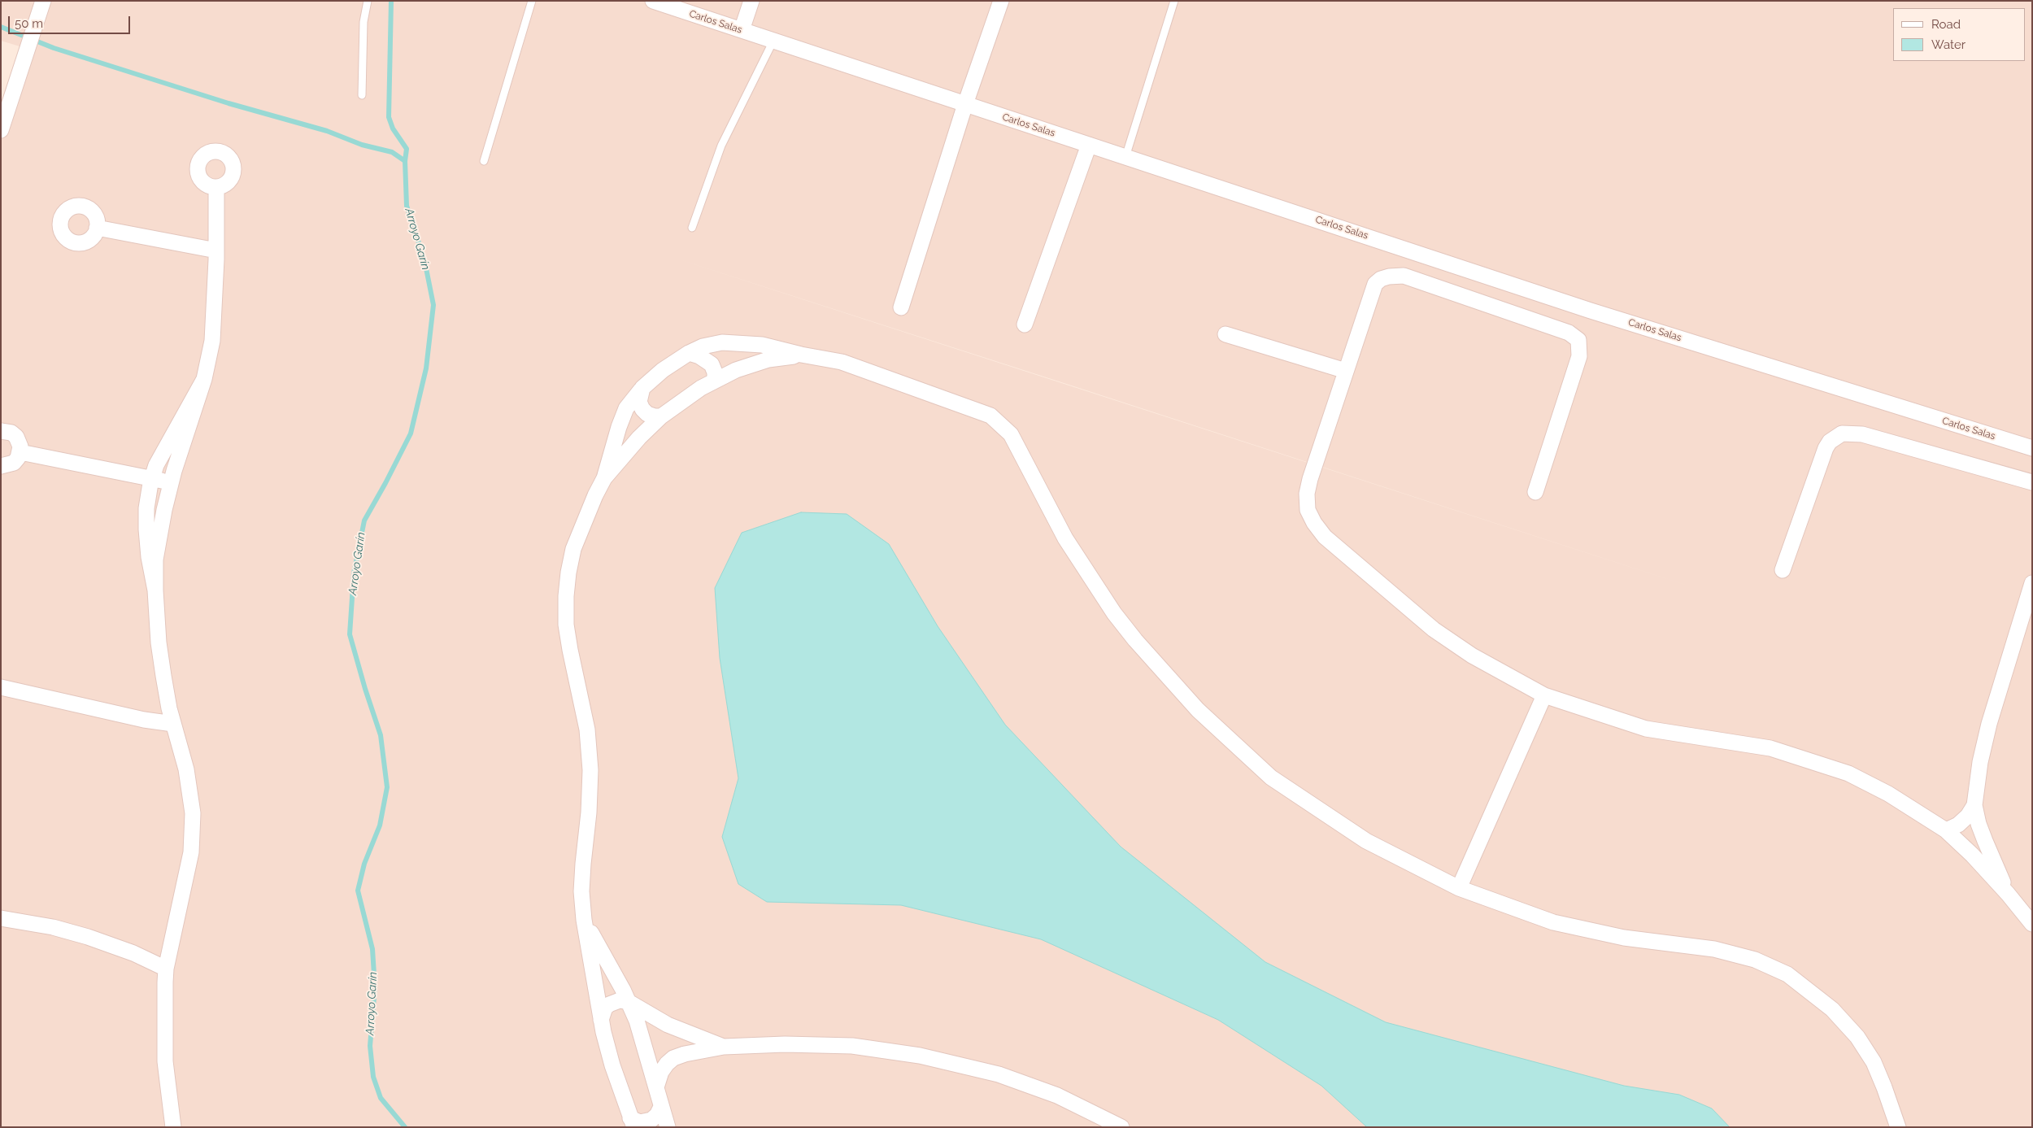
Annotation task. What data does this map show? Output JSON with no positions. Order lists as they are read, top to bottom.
{
  "streets": {
    "street": ["Carlos Salas"]
  },
  "water": ["Arroyo Garín"],
  "legend": ["Road", "Water"],
  "scale_bar": "50 m"
}
